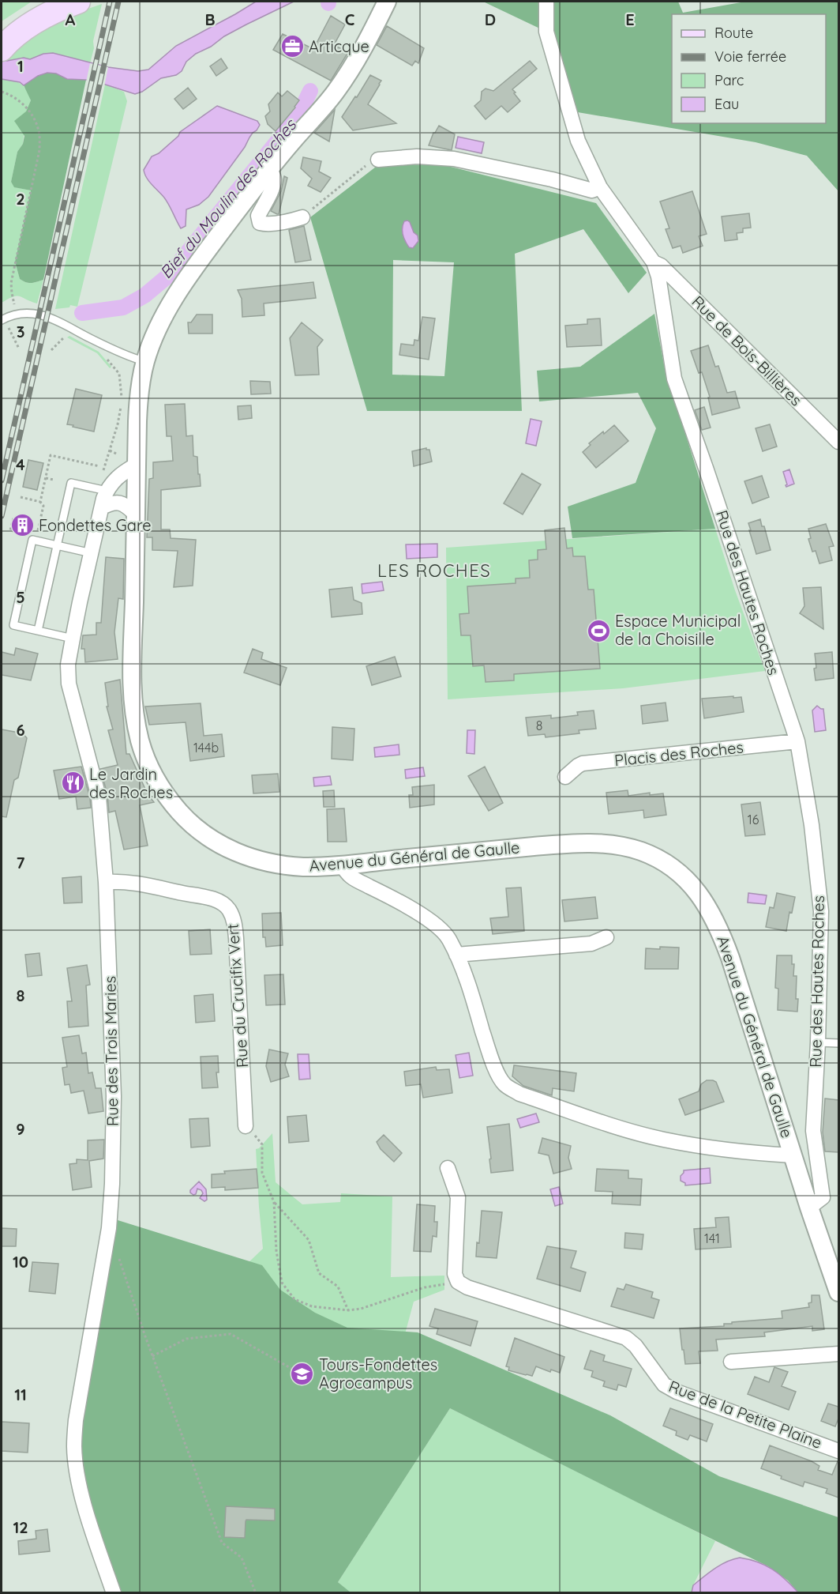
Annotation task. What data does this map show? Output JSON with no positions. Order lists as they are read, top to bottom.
{
  "streets": {
    "street": [
      "Rue de Bois-Billières",
      "Rue des Hautes Roches",
      "Placis des Roches",
      "Avenue du Général de Gaulle",
      "Rue du Crucifix Vert",
      "Rue des Trois Maries",
      "Rue de la Petite Plaine"
    ]
  },
  "crossings": [
    ["Rue de Bois-Billières", "Rue des Hautes Roches"],
    ["Rue des Hautes Roches", "Placis des Roches"],
    ["Rue des Hautes Roches", "Avenue du Général de Gaulle"],
    ["Avenue du Général de Gaulle", "Rue des Trois Maries"],
    ["Rue du Crucifix Vert", "Rue des Trois Maries"]
  ],
  "districts": ["LES ROCHES"],
  "water": ["Bief du Moulin des Roches"],
  "places": {
    "office": ["Articque"],
    "building": ["Fondettes Gare"],
    "sports": ["Espace Municipal de la Choisille"],
    "restaurant": ["Le Jardin des Roches"],
    "school or university": ["Tours-Fondettes Agrocampus"]
  },
  "house_numbers": [
    "8",
    "144b",
    "16",
    "141"
  ],
  "legend": [
    "Route",
    "Voie ferrée",
    "Parc",
    "Eau"
  ],
  "grid": {
    "columns": [
      "A",
      "B",
      "C",
      "D",
      "E"
    ],
    "rows": [
      "1",
      "2",
      "3",
      "4",
      "5",
      "6",
      "7",
      "8",
      "9",
      "10",
      "11",
      "12"
    ]
  }
}
